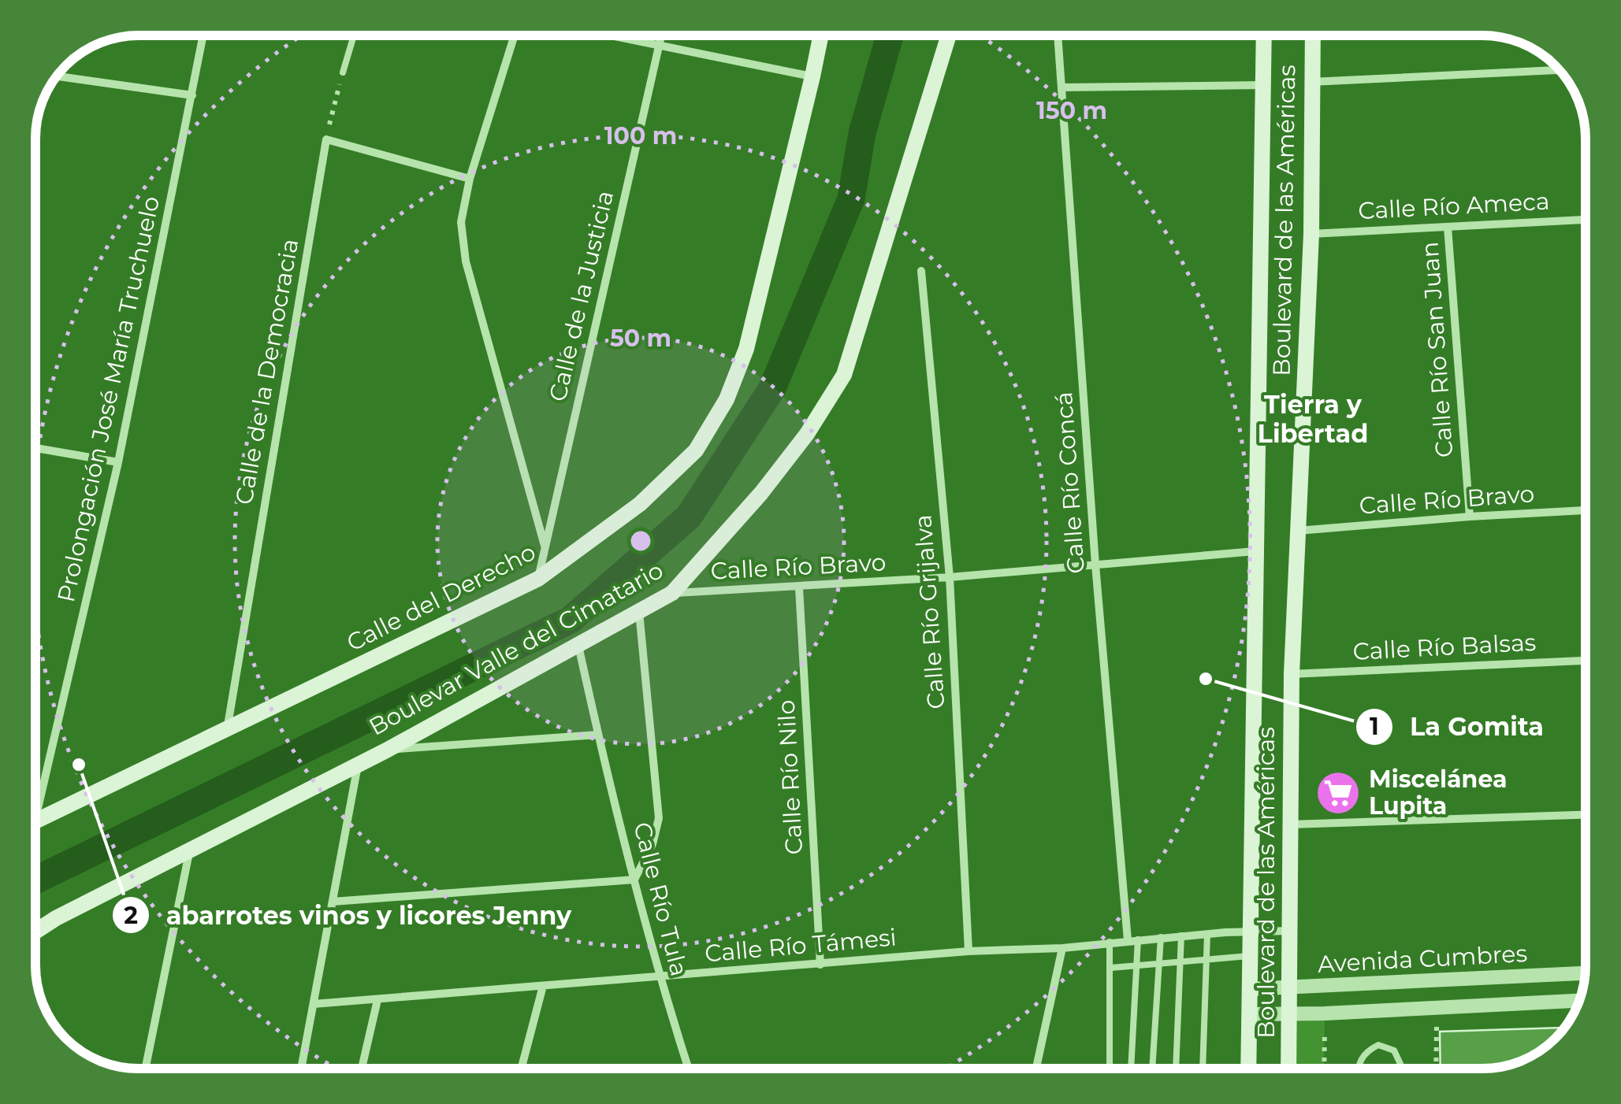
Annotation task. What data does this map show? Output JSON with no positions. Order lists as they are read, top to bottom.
{
  "streets": {
    "main road": ["Boulevard de las Américas", "Calle del Derecho", "Boulevar Valle del Cimatario"],
    "street": [
      "Calle Río Ameca",
      "Calle de la Justicia",
      "Calle Río San Juan",
      "Calle de la Democracia",
      "Prolongación José María Truchuelo",
      "Calle Río Concá",
      "Calle Río Bravo",
      "Calle Río Grijalva",
      "Calle Río Balsas",
      "Calle Río Nilo",
      "Calle Río Tula",
      "Calle Río Támesi",
      "Avenida Cumbres"
    ]
  },
  "crossings": [
    ["Calle Río Ameca", "Boulevard de las Américas"],
    ["Calle Río Ameca", "Calle Río San Juan"],
    ["Boulevard de las Américas", "Calle Río Bravo"],
    ["Boulevard de las Américas", "Calle Río Balsas"],
    ["Boulevard de las Américas", "Calle Río Támesi"],
    ["Boulevard de las Américas", "Avenida Cumbres"],
    ["Calle de la Justicia", "Calle del Derecho"],
    ["Calle Río San Juan", "Calle Río Bravo"],
    ["Calle de la Democracia", "Calle del Derecho"],
    ["Calle Río Concá", "Calle Río Bravo"],
    ["Calle Río Concá", "Calle Río Támesi"],
    ["Calle Río Bravo", "Calle Río Grijalva"],
    ["Calle Río Bravo", "Boulevar Valle del Cimatario"],
    ["Calle Río Bravo", "Calle Río Nilo"],
    ["Calle Río Grijalva", "Calle Río Támesi"],
    ["Boulevar Valle del Cimatario", "Calle Río Tula"],
    ["Calle Río Nilo", "Calle Río Támesi"],
    ["Calle Río Tula", "Calle Río Támesi"]
  ],
  "districts": ["Tierra y Libertad"],
  "places": {
    "other": ["La Gomita", "abarrotes vinos y licores Jenny"],
    "supermarket": ["Miscelánea Lupita"]
  },
  "rings": ["150 m", "100 m", "50 m"]
}
